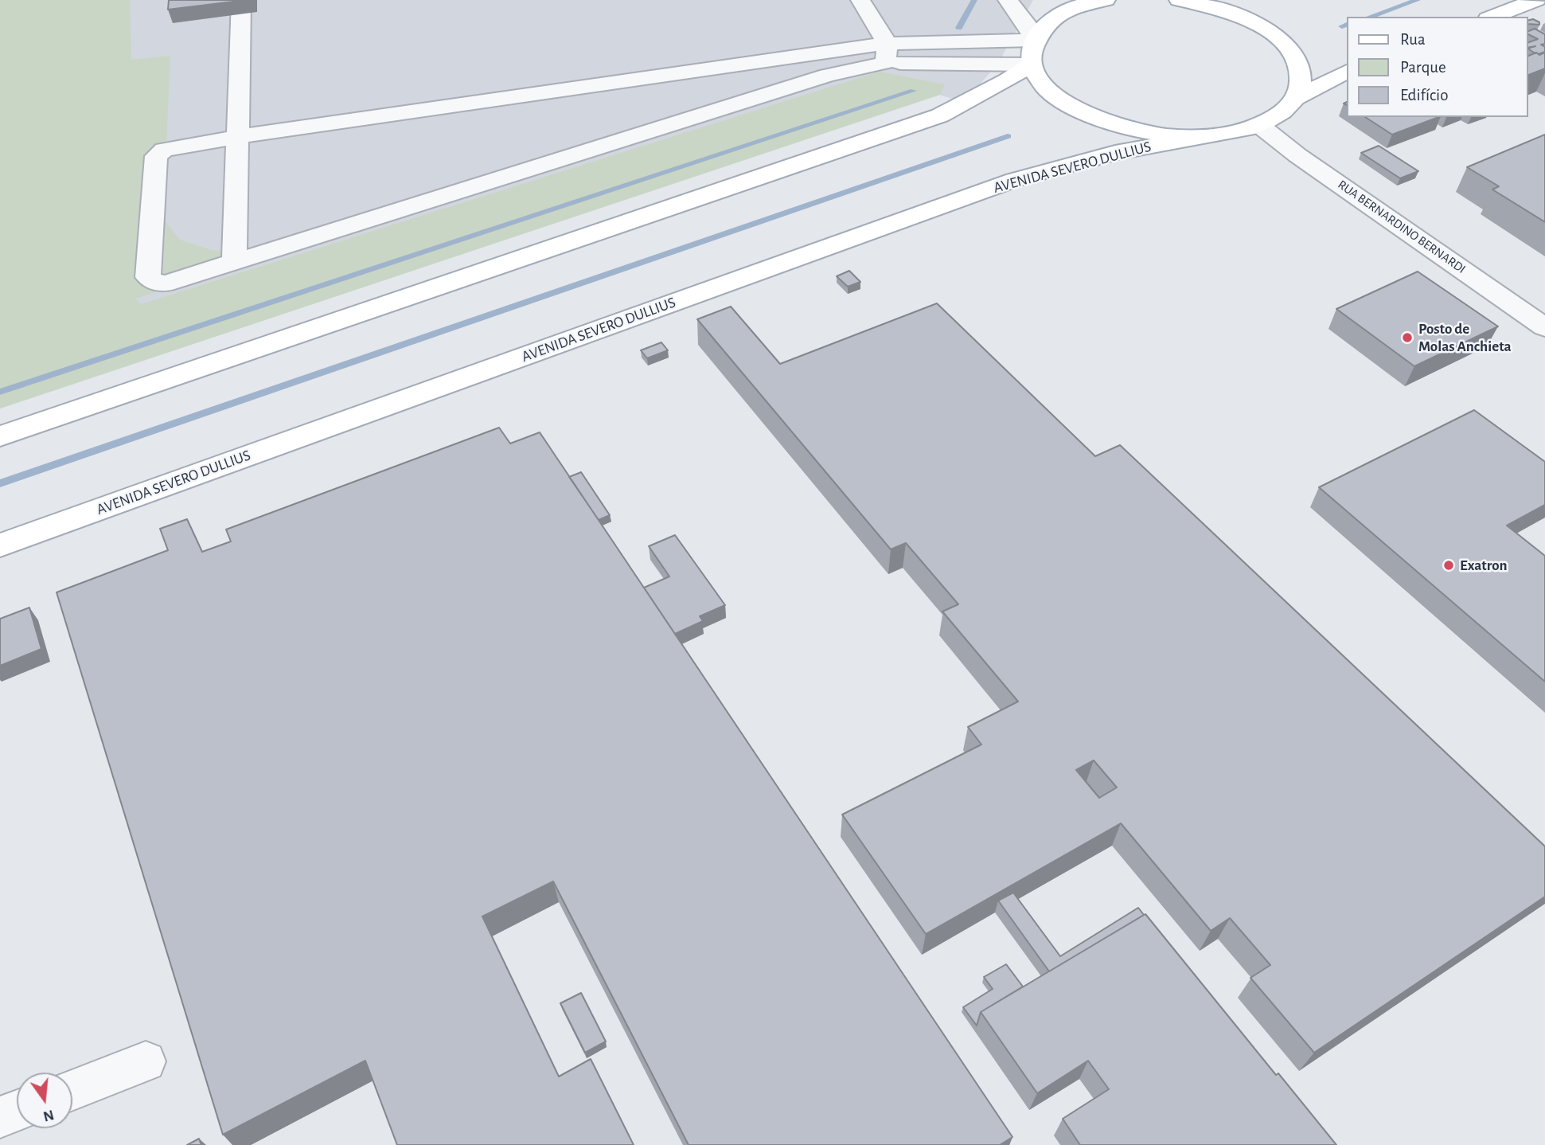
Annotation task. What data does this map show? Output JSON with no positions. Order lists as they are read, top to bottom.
{
  "streets": {
    "main road": ["AVENIDA SEVERO DULLIUS"],
    "street": ["RUA BERNARDINO BERNARDI"]
  },
  "places": ["Posto de Molas Anchieta", "Exatron"],
  "legend": ["Rua", "Parque", "Edifício"],
  "north": "bottom"
}
